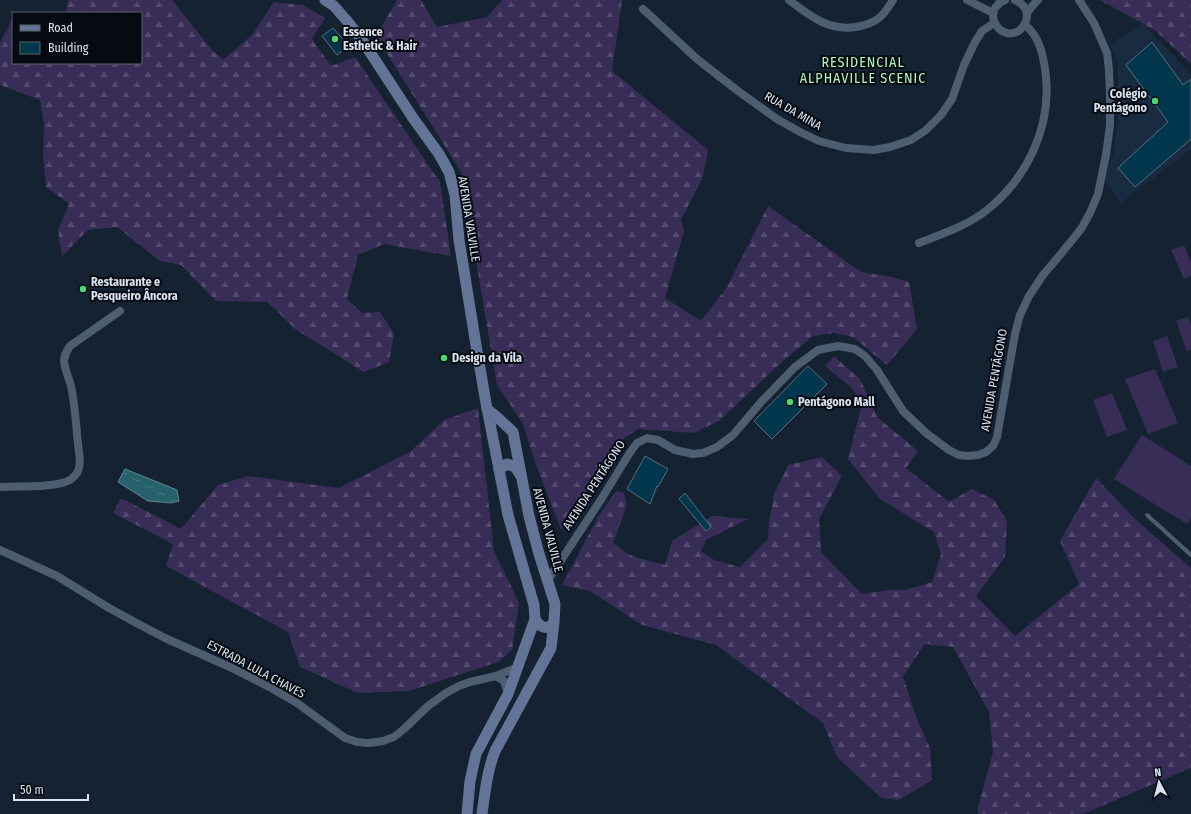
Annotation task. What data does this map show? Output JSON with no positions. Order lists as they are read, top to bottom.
{
  "streets": {
    "main road": ["AVENIDA VALVILLE"],
    "street": ["RUA DA MINA", "AVENIDA PENTÁGONO", "ESTRADA LULA CHAVES"]
  },
  "crossings": [
    ["AVENIDA VALVILLE", "AVENIDA PENTÁGONO"]
  ],
  "districts": ["RESIDENCIAL ALPHAVILLE SCENIC"],
  "places": [
    "Essence Esthetic & Hair",
    "Colégio Pentágono",
    "Restaurante e Pesqueiro Âncora",
    "Design da Vila",
    "Pentágono Mall"
  ],
  "legend": ["Road", "Building"],
  "scale_bar": "50 m",
  "north": "top"
}
